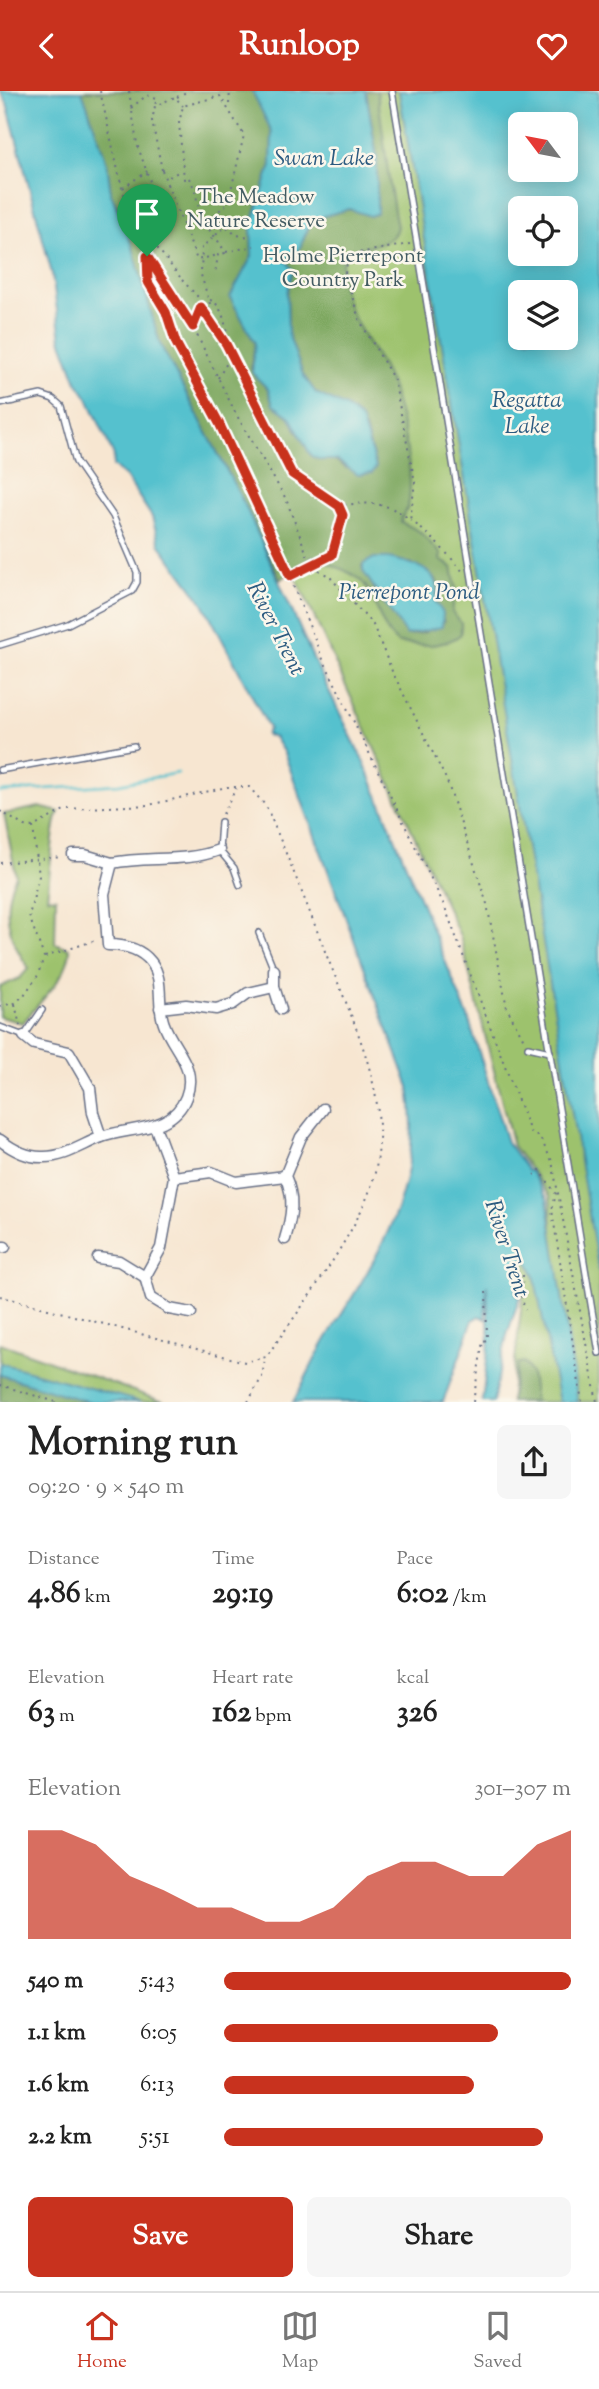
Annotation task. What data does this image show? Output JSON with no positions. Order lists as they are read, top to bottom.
{
  "water": [
    "Swan Lake",
    "Regatta Lake",
    "Pierrepont Pond",
    "River Trent"
  ],
  "parks": ["The Meadow Nature Reserve", "Holme Pierrepont Country Park"],
  "north": "top left",
  "page": {
    "header": "Runloop",
    "heading": ["Morning run", "09:20 · 9 × 540 m"],
    "stats": [
      ["Distance", "4.86 km"],
      ["Time", "29:19"],
      ["Pace", "6:02 /km"],
      ["Elevation", "63 m"],
      ["Heart rate", "162 bpm"],
      ["kcal", "326"]
    ],
    "chart": ["Elevation", "301–307 m"],
    "list": [
      {
        "name": "540 m",
        "note": "5:43"
      },
      {
        "name": "1.1 km",
        "note": "6:05"
      },
      {
        "name": "1.6 km",
        "note": "6:13"
      },
      {
        "name": "2.2 km",
        "note": "5:51"
      }
    ],
    "buttons": ["Save", "Share"],
    "tabs": ["Home", "Map", "Saved"]
  }
}
